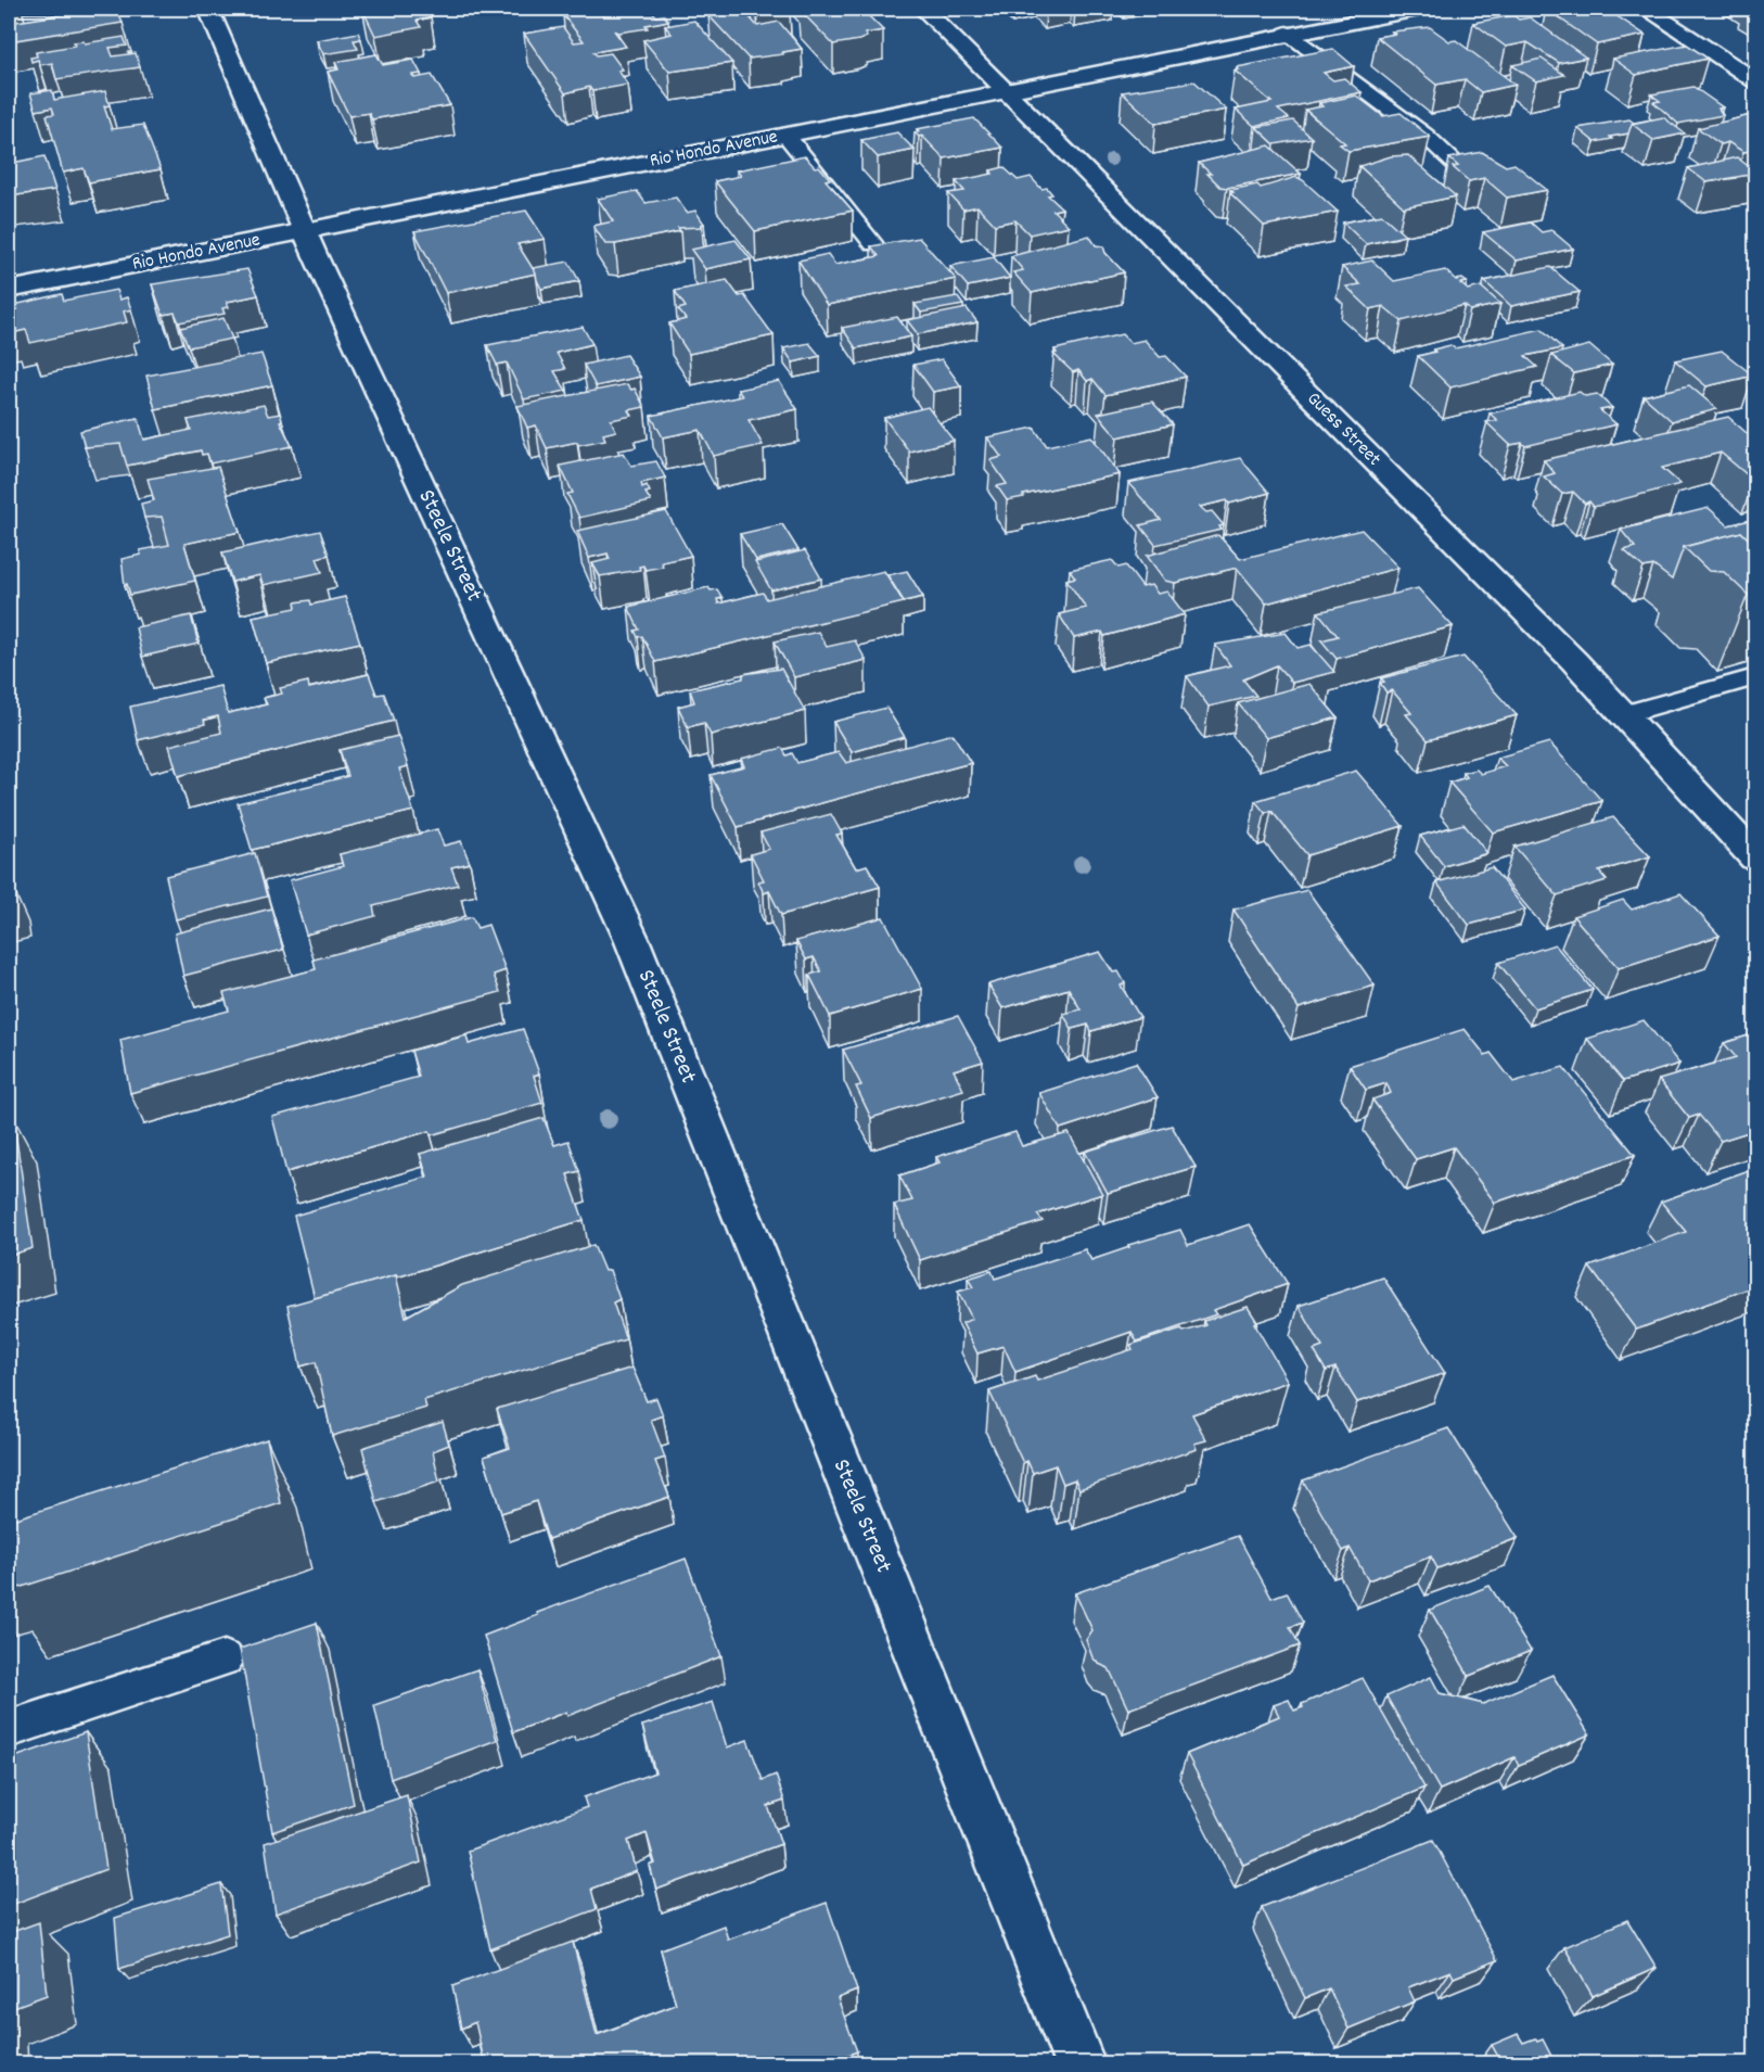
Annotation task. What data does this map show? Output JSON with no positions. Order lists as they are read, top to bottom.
{
  "streets": {
    "street": ["Rio Hondo Avenue", "Guess Street", "Steele Street"]
  },
  "crossings": [
    ["Rio Hondo Avenue", "Guess Street"],
    ["Rio Hondo Avenue", "Steele Street"]
  ]
}
